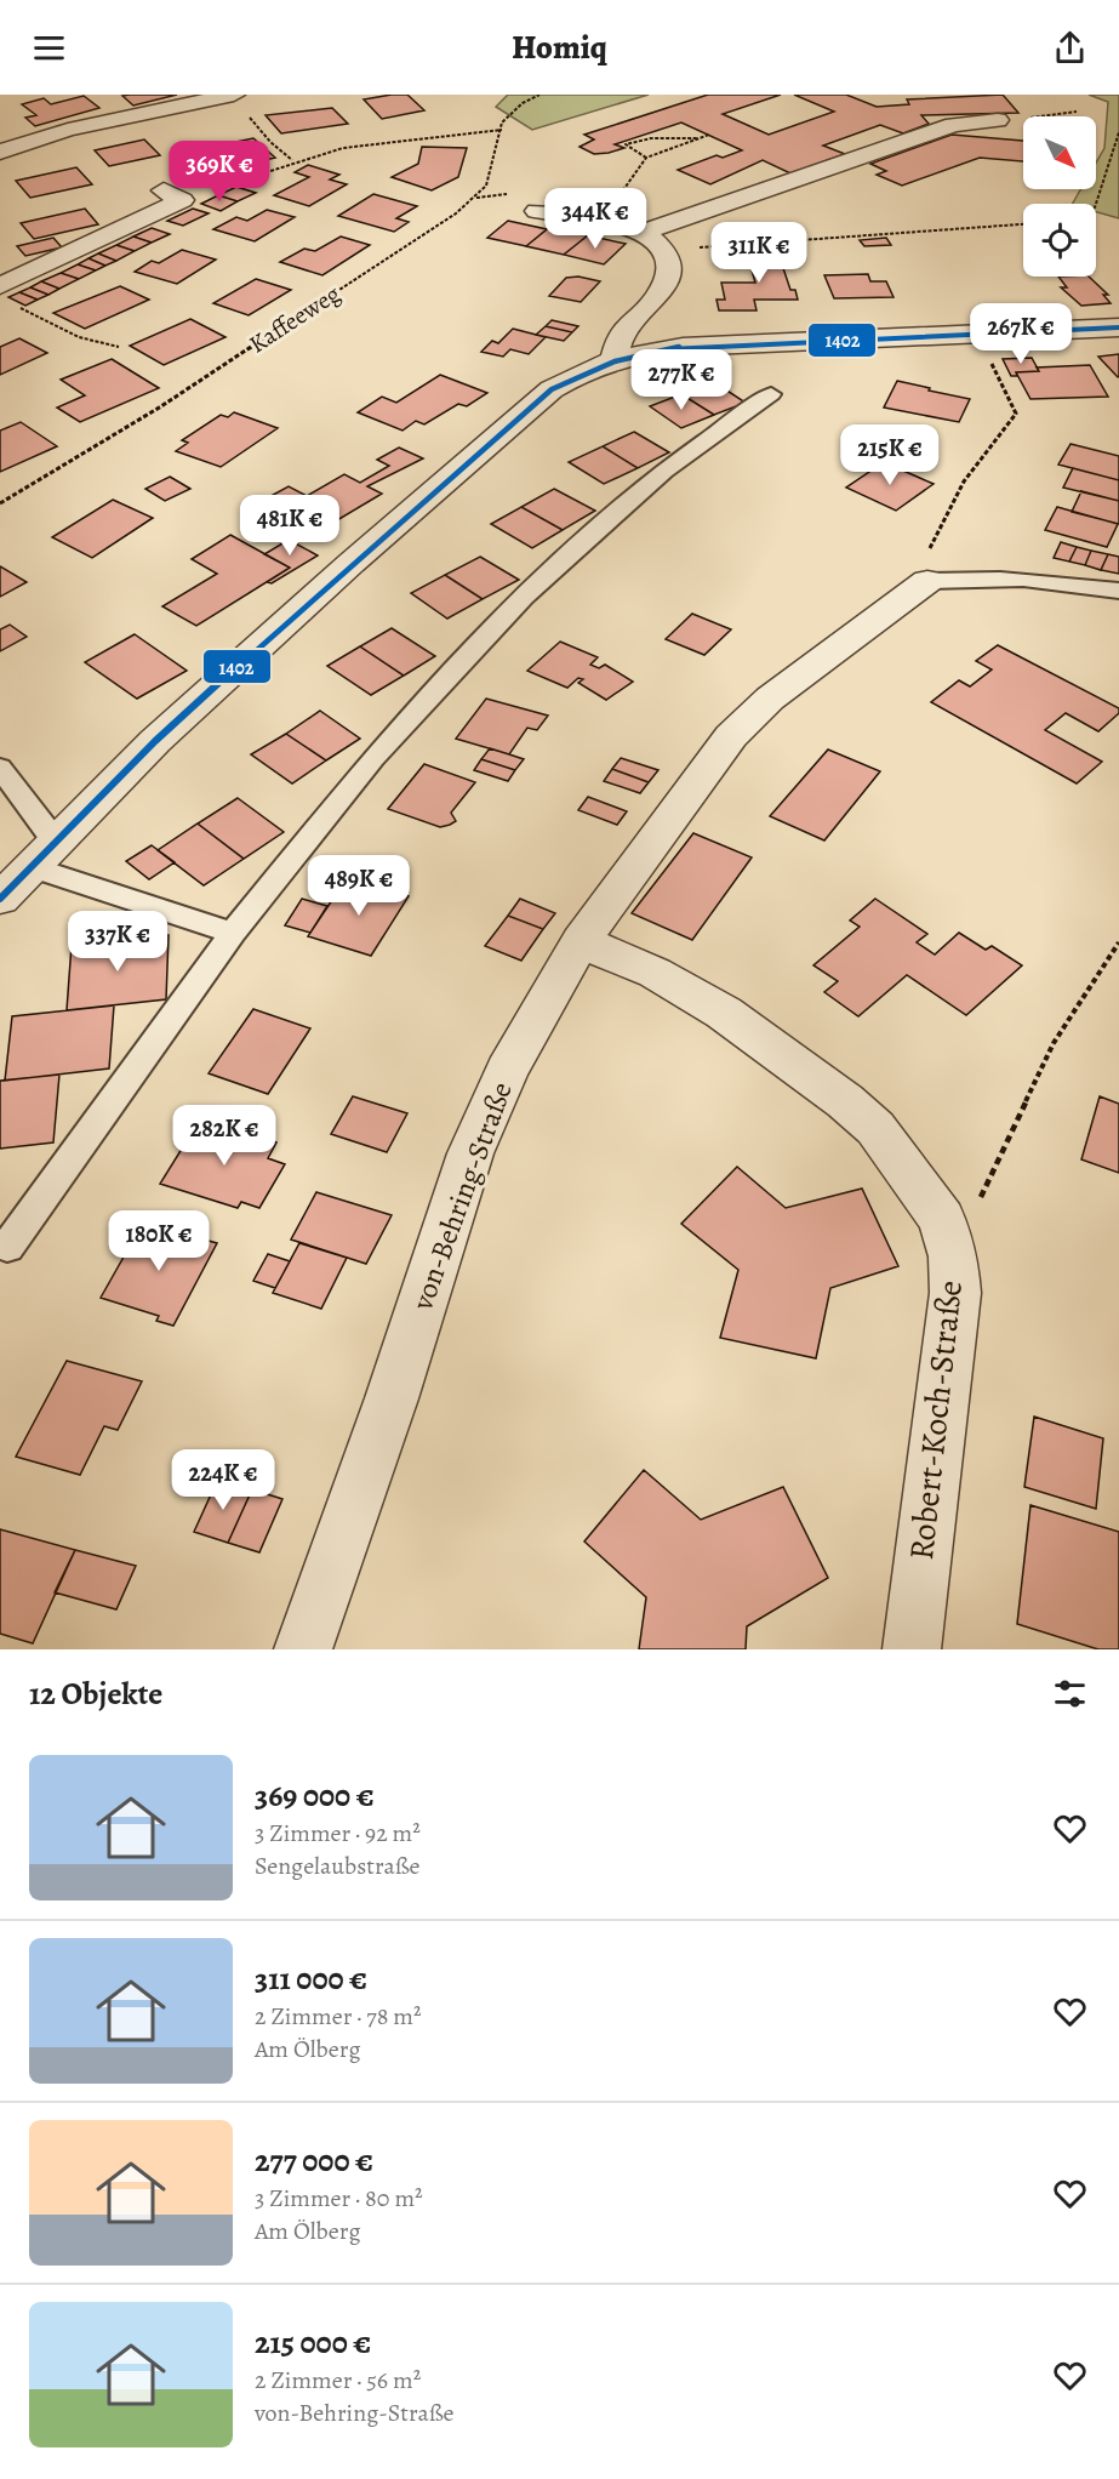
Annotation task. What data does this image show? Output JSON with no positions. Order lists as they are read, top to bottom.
{
  "streets": {
    "street": ["von-Behring-Straße", "Robert-Koch-Straße"],
    "path": ["Kaffeeweg"]
  },
  "crossings": [
    ["von-Behring-Straße", "Robert-Koch-Straße"]
  ],
  "lines": ["transit line 1402"],
  "north": "bottom right",
  "page": {
    "header": "Homiq",
    "price": [
      "369K €",
      "344K €",
      "311K €",
      "267K €",
      "277K €",
      "215K €",
      "481K €",
      "489K €",
      "337K €",
      "282K €",
      "180K €",
      "224K €"
    ],
    "heading": "12 Objekte",
    "list": [
      {
        "name": "369 000 €",
        "note": "3 Zimmer · 92 m² · Sengelaubstraße"
      },
      {
        "name": "311 000 €",
        "note": "2 Zimmer · 78 m² · Am Ölberg"
      },
      {
        "name": "277 000 €",
        "note": "3 Zimmer · 80 m² · Am Ölberg"
      },
      {
        "name": "215 000 €",
        "note": "2 Zimmer · 56 m² · von-Behring-Straße"
      }
    ]
  }
}
